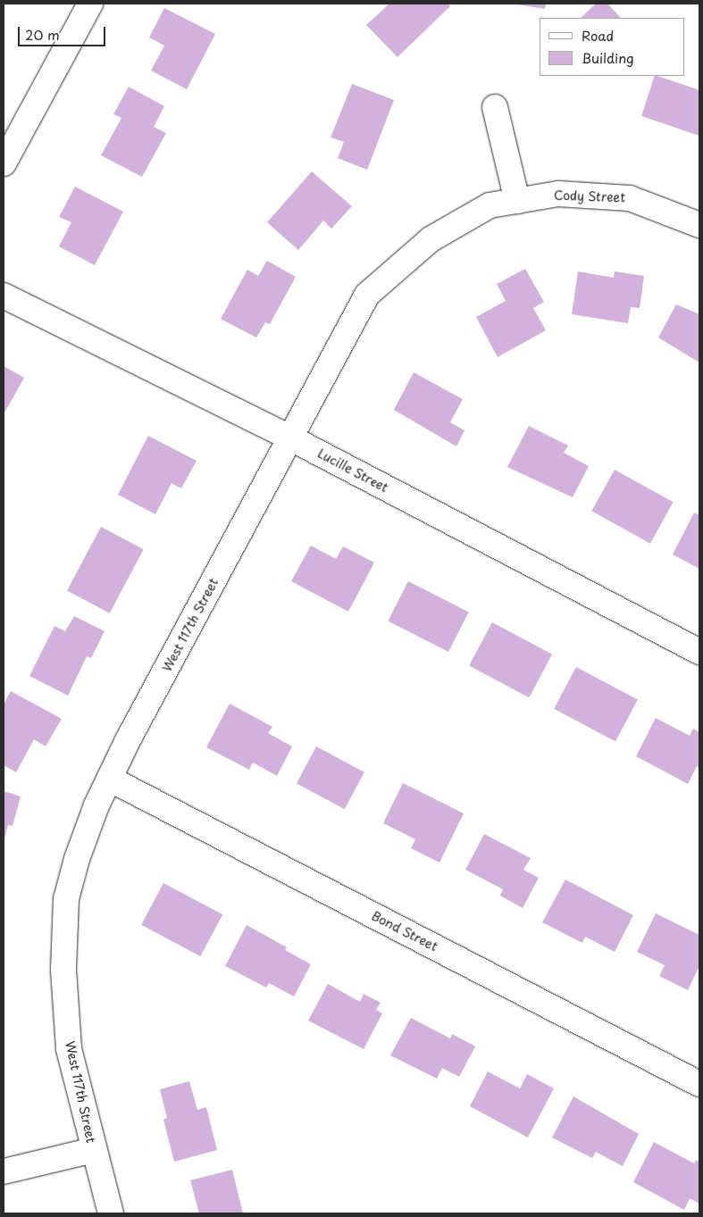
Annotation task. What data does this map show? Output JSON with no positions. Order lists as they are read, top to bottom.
{
  "streets": {
    "street": [
      "Cody Street",
      "Lucille Street",
      "West 117th Street",
      "Bond Street"
    ]
  },
  "crossings": [
    ["Cody Street", "West 117th Street"],
    ["Lucille Street", "West 117th Street"],
    ["West 117th Street", "Bond Street"]
  ],
  "legend": ["Road", "Building"],
  "scale_bar": "20 m"
}
